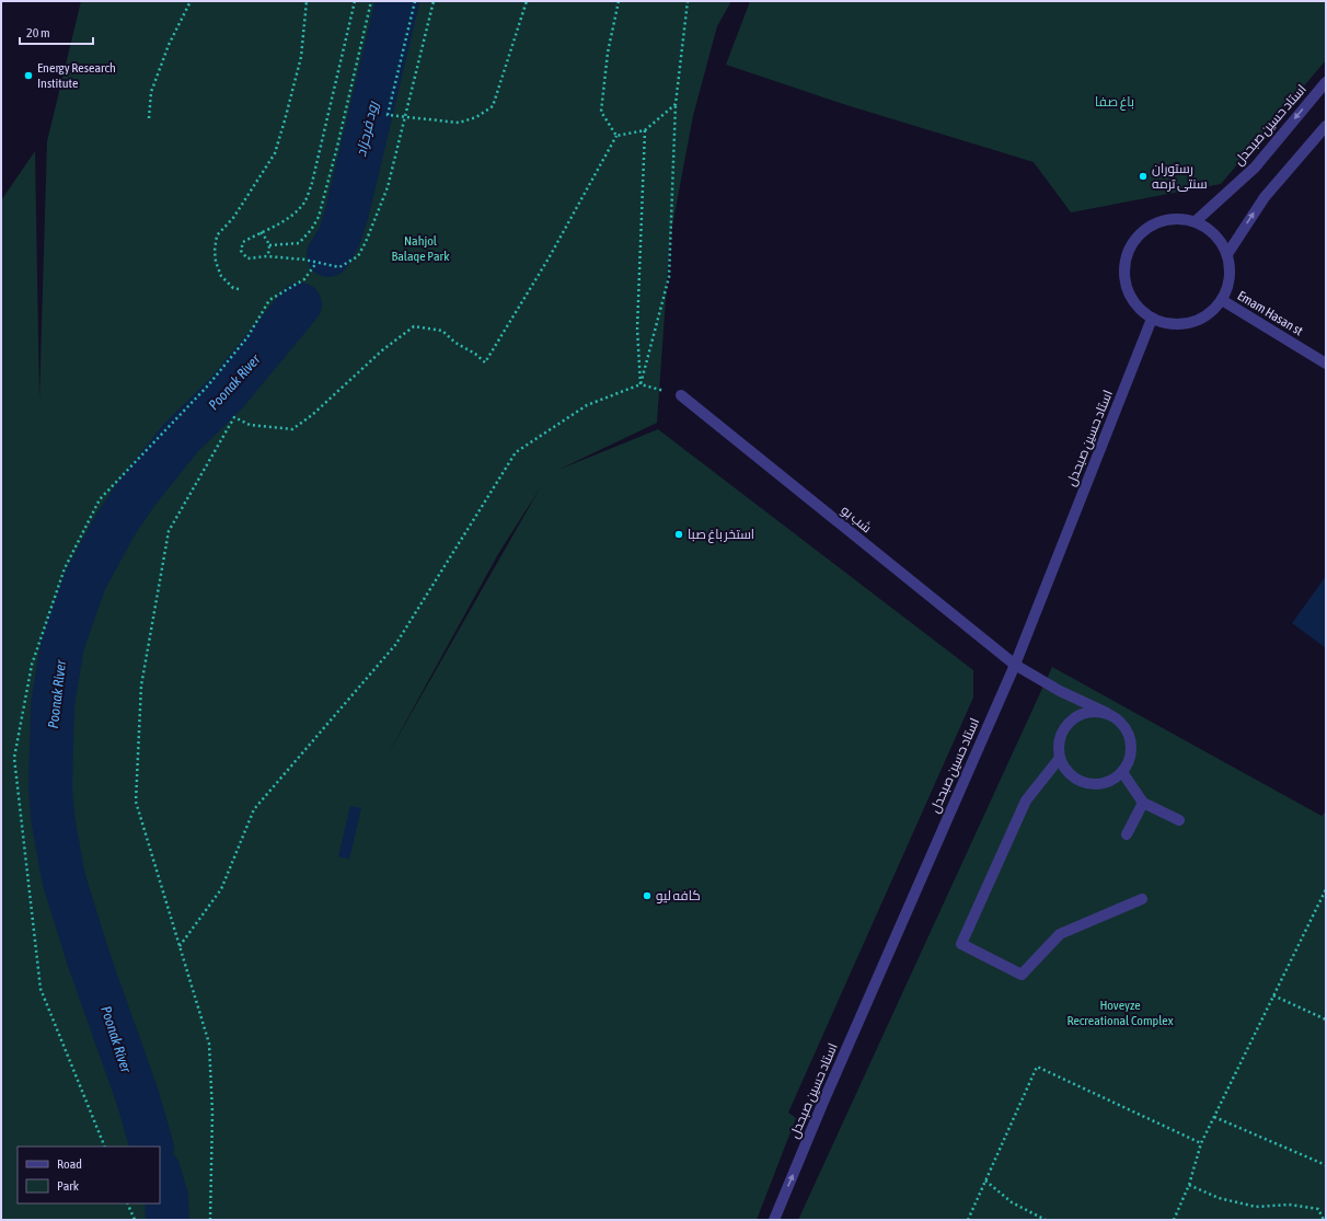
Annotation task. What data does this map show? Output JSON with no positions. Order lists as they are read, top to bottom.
{
  "streets": {
    "street": ["استاد حسین صبحدل", "Emam Hasan st", "شب بو"]
  },
  "crossings": [
    ["استاد حسین صبحدل", "Emam Hasan st"],
    ["استاد حسین صبحدل", "شب بو"]
  ],
  "water": ["رود فرحزاد", "Poonak River"],
  "parks": ["باغ صفا", "Nahjol Balaqe Park", "Hoveyze Recreational Complex"],
  "places": [
    "Energy Research Institute",
    "رستوران سنتی ترمه",
    "استخر باغ صبا",
    "کافه لیو"
  ],
  "legend": ["Road", "Park"],
  "scale_bar": "20 m"
}
